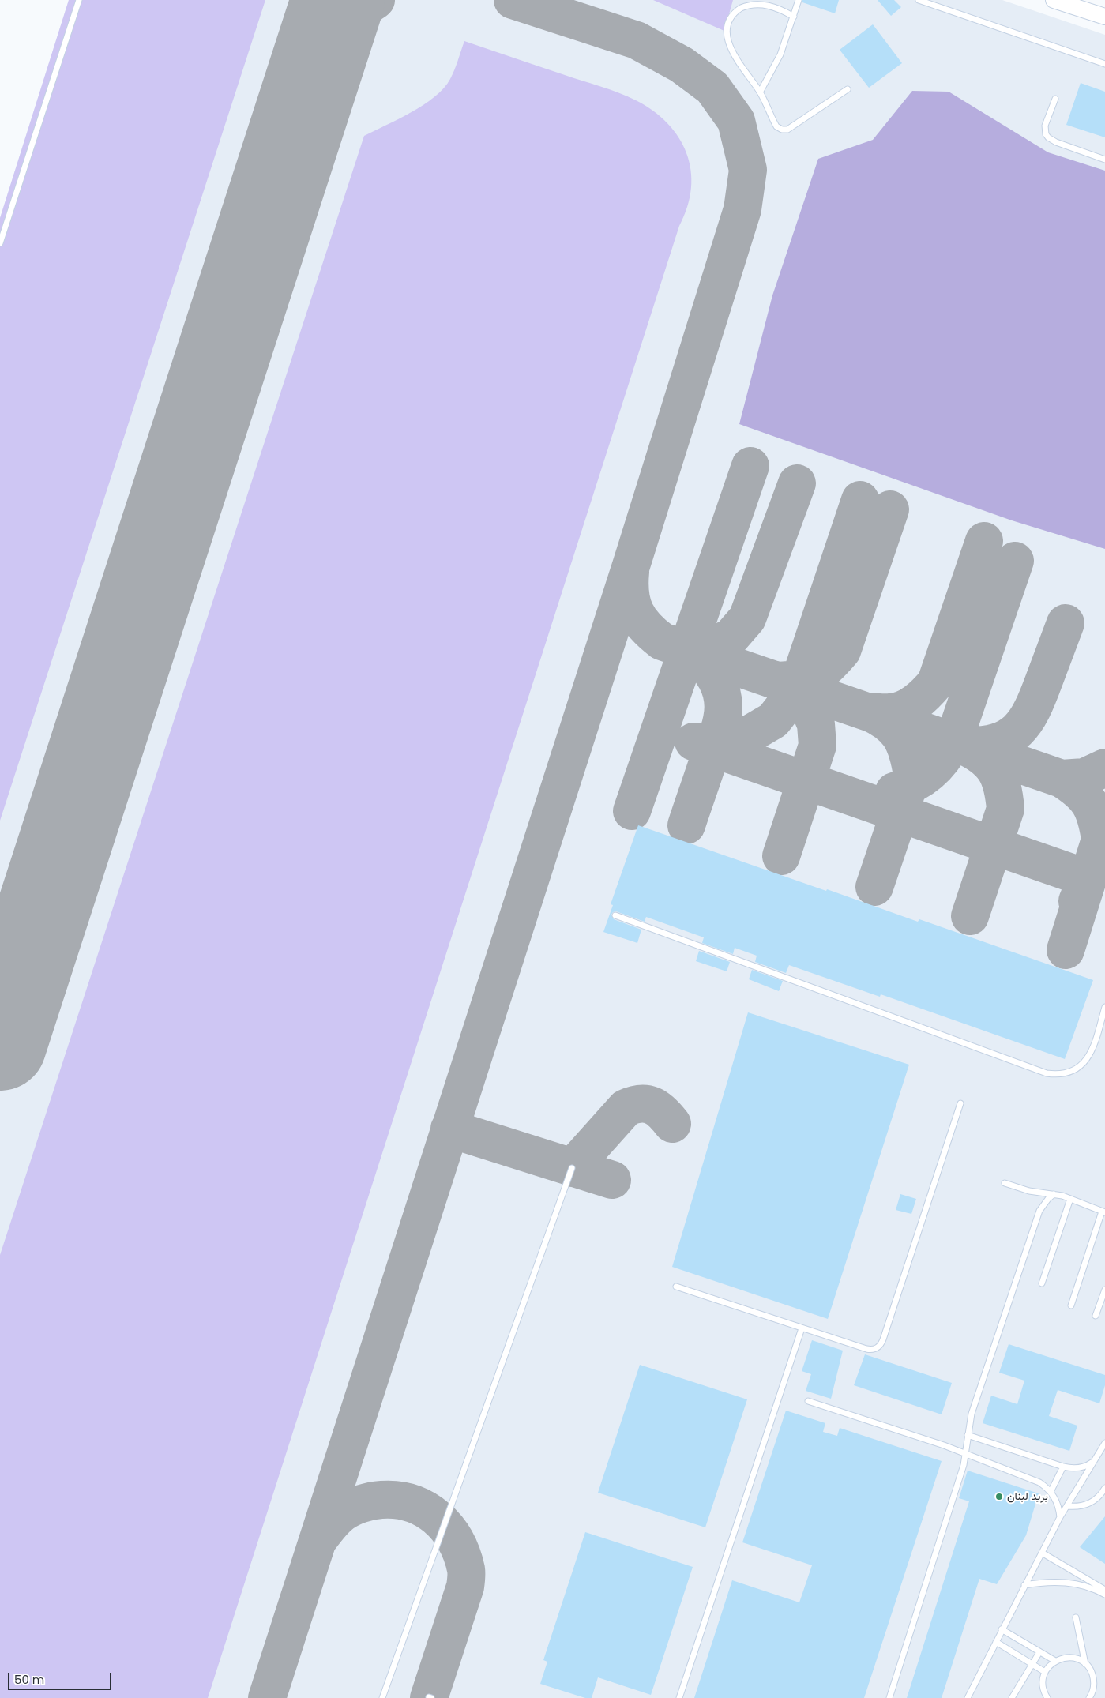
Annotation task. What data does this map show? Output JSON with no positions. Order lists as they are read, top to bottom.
{
  "places": ["بريد لبنان"],
  "scale_bar": "50 m"
}
